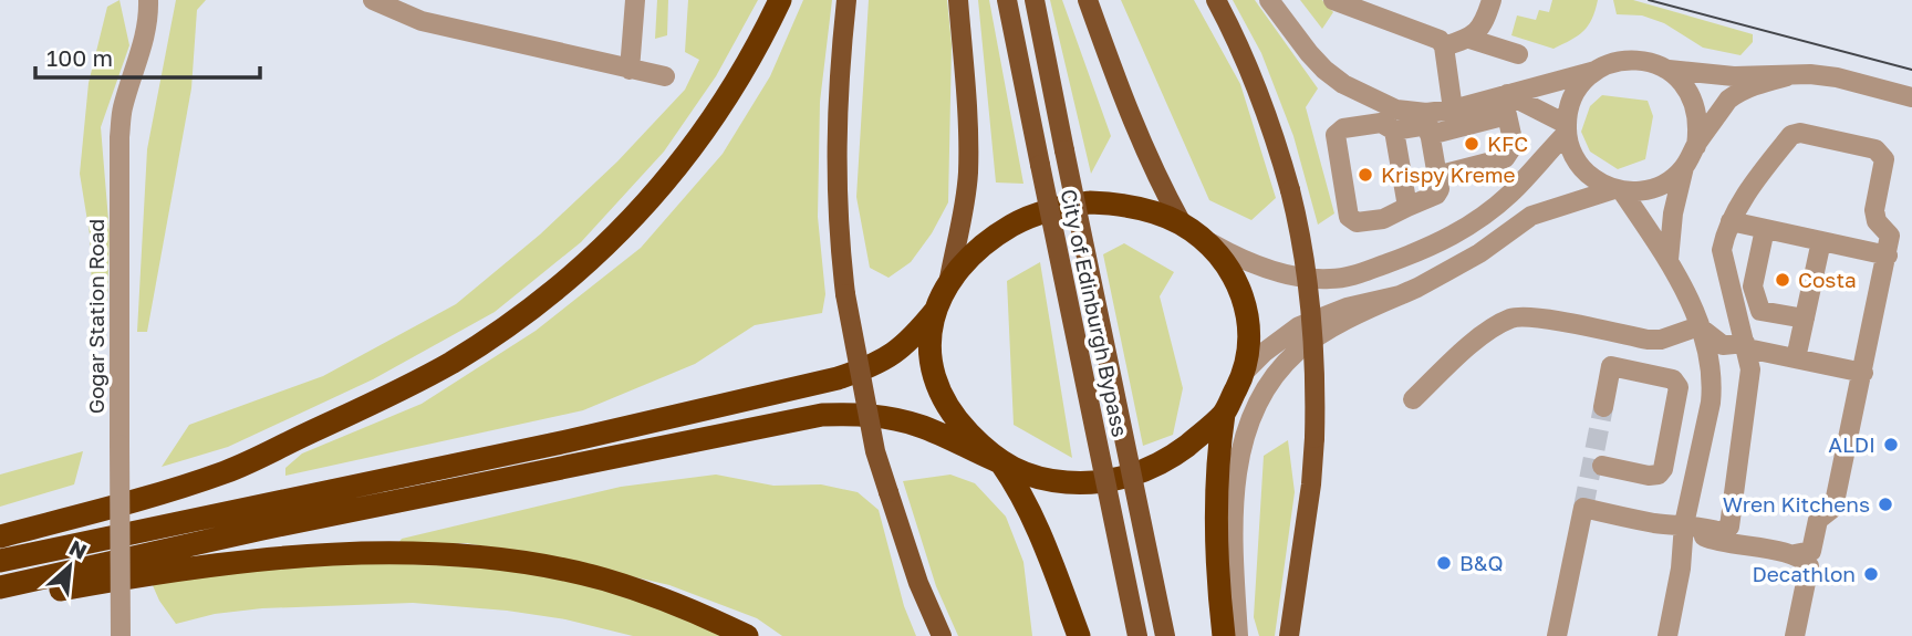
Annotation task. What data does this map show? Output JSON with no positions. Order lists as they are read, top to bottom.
{
  "streets": {
    "main road": ["City of Edinburgh Bypass"],
    "street": ["Gogar Station Road"]
  },
  "places": [
    "KFC",
    "Krispy Kreme",
    "Costa",
    "ALDI",
    "Wren Kitchens",
    "B&Q",
    "Decathlon"
  ],
  "scale_bar": "100 m",
  "north": "top right"
}
